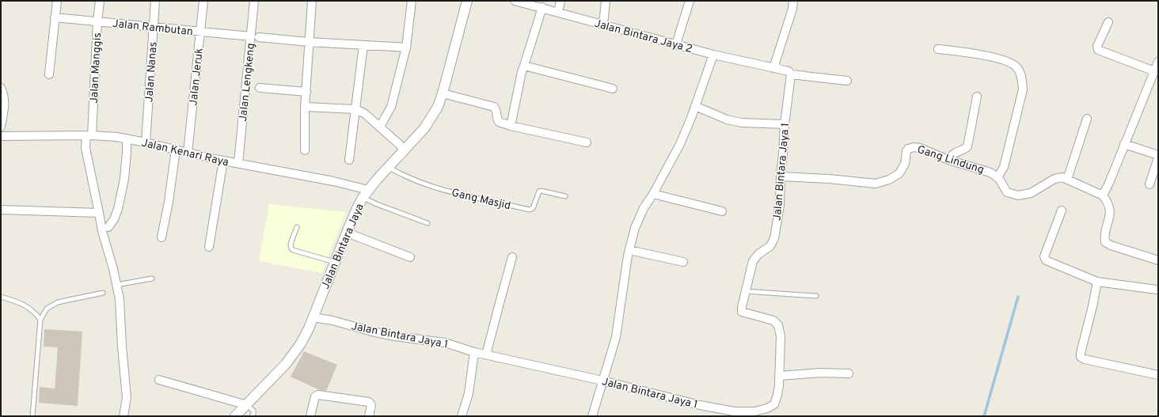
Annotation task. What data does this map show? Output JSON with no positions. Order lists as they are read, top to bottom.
{
  "streets": {
    "street": [
      "Jalan Rambutan",
      "Jalan Bintara Jaya 2",
      "Jalan Manggis",
      "Jalan Nanas",
      "Jalan Jeruk",
      "Jalan Lengkeng",
      "Jalan Kenari Raya",
      "Gang Lindung",
      "Jalan Bintara Jaya 1",
      "Jalan Bintara Jaya"
    ],
    "lane": ["Gang Masjid"]
  },
  "crossings": [
    ["Jalan Rambutan", "Jalan Manggis"],
    ["Jalan Rambutan", "Jalan Nanas"],
    ["Jalan Rambutan", "Jalan Jeruk"],
    ["Jalan Rambutan", "Jalan Lengkeng"],
    ["Jalan Manggis", "Jalan Kenari Raya"],
    ["Jalan Nanas", "Jalan Kenari Raya"],
    ["Jalan Jeruk", "Jalan Kenari Raya"],
    ["Jalan Lengkeng", "Jalan Kenari Raya"],
    ["Jalan Kenari Raya", "Jalan Bintara Jaya"],
    ["Gang Lindung", "Jalan Bintara Jaya 1"],
    ["Jalan Bintara Jaya 1", "Jalan Bintara Jaya"],
    ["Gang Masjid", "Jalan Bintara Jaya"]
  ]
}
